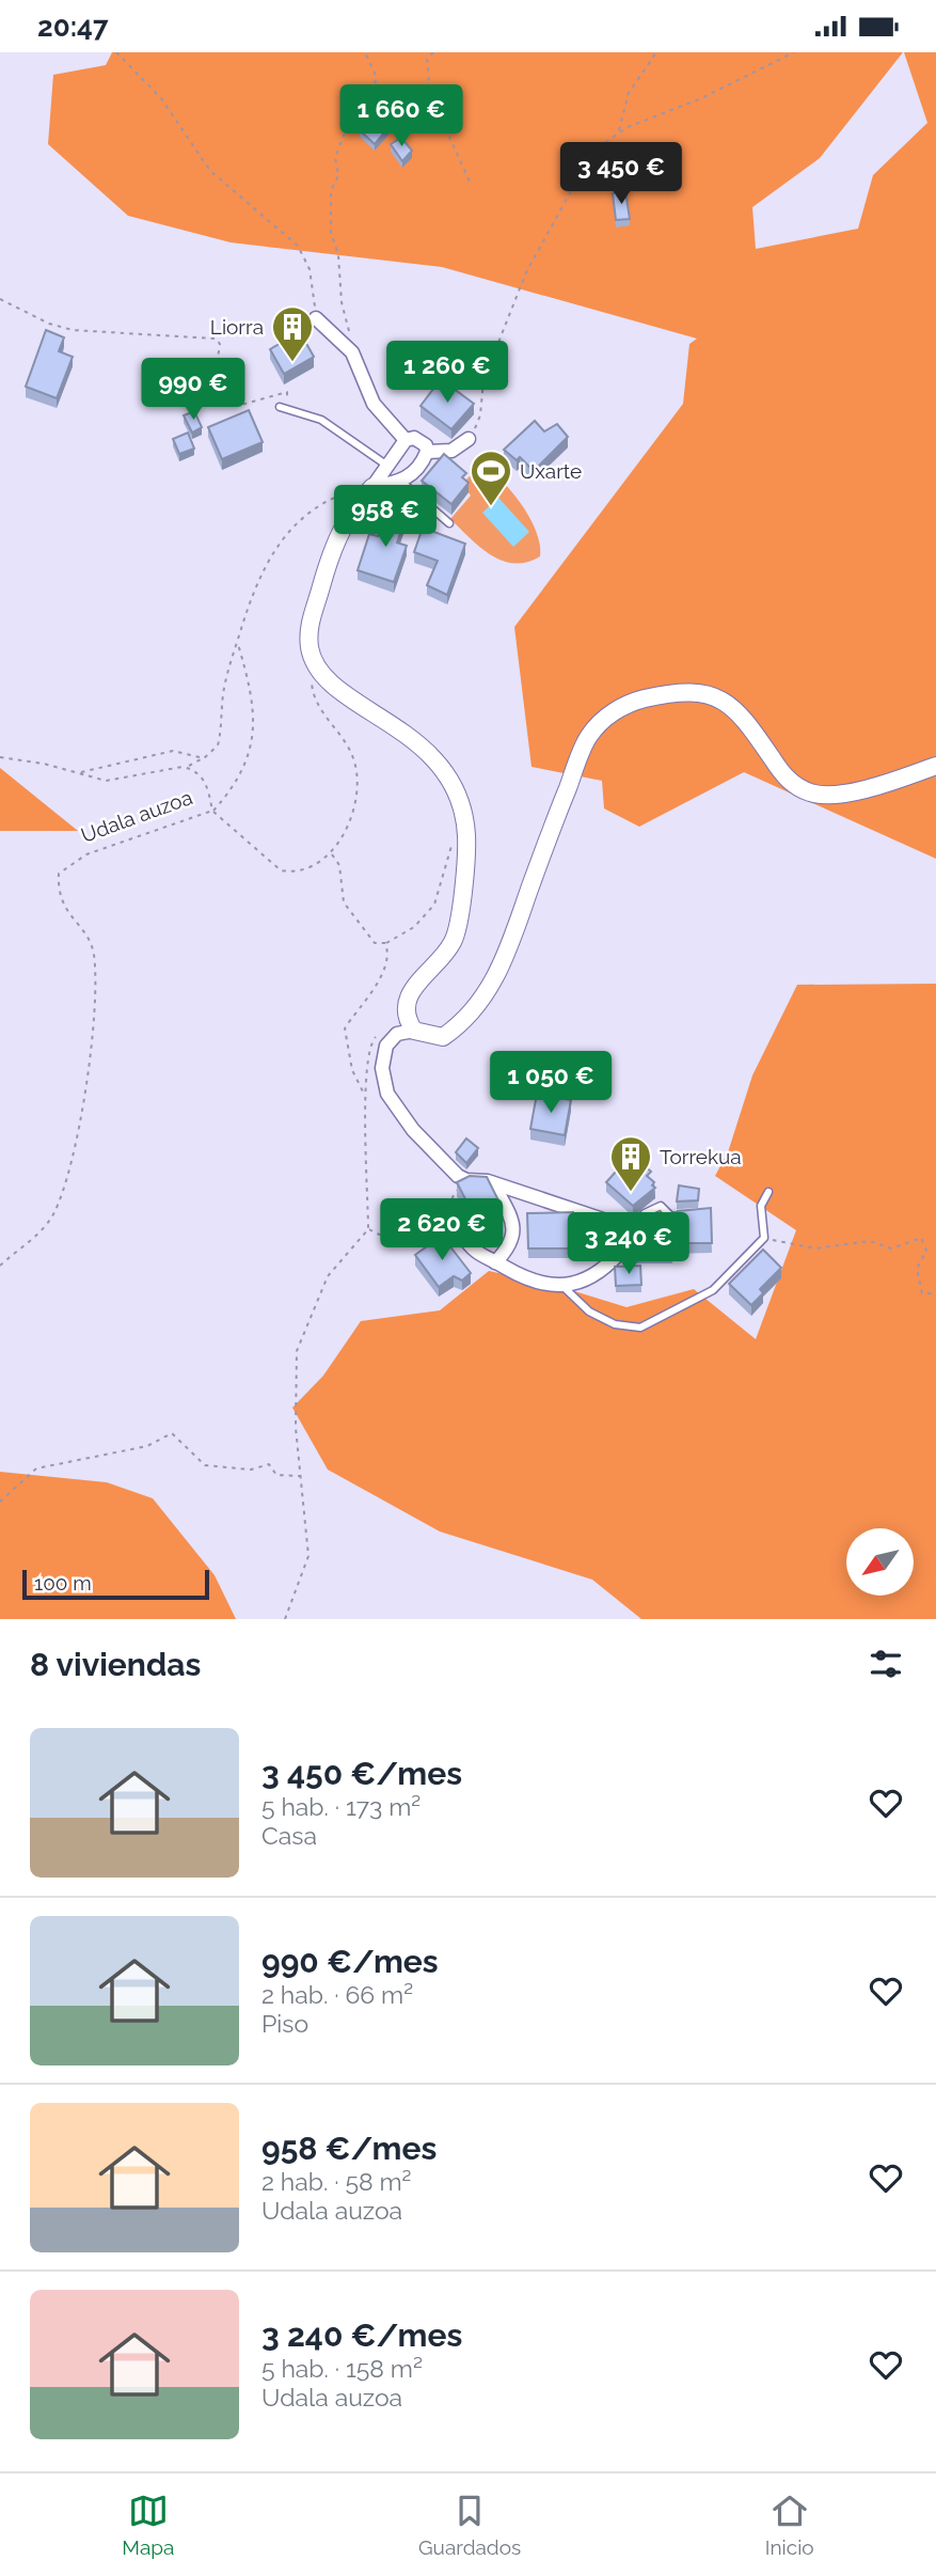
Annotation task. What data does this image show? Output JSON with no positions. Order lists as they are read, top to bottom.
{
  "streets": {
    "path": ["Udala auzoa"]
  },
  "places": {
    "building": ["Liorra", "Torrekua"],
    "sports": ["Uxarte"]
  },
  "scale_bar": "100 m",
  "north": "bottom left",
  "page": {
    "status": "20:47",
    "price": [
      "1 660 €",
      "3 450 €",
      "1 260 €",
      "990 €",
      "958 €",
      "1 050 €",
      "2 620 €",
      "3 240 €"
    ],
    "scale": "100 m",
    "heading": "8 viviendas",
    "list": [
      {
        "name": "3 450 €/mes",
        "note": "5 hab. · 173 m² · Casa"
      },
      {
        "name": "990 €/mes",
        "note": "2 hab. · 66 m² · Piso"
      },
      {
        "name": "958 €/mes",
        "note": "2 hab. · 58 m² · Udala auzoa"
      },
      {
        "name": "3 240 €/mes",
        "note": "5 hab. · 158 m² · Udala auzoa"
      }
    ],
    "tabs": ["Mapa", "Guardados", "Inicio"]
  }
}
